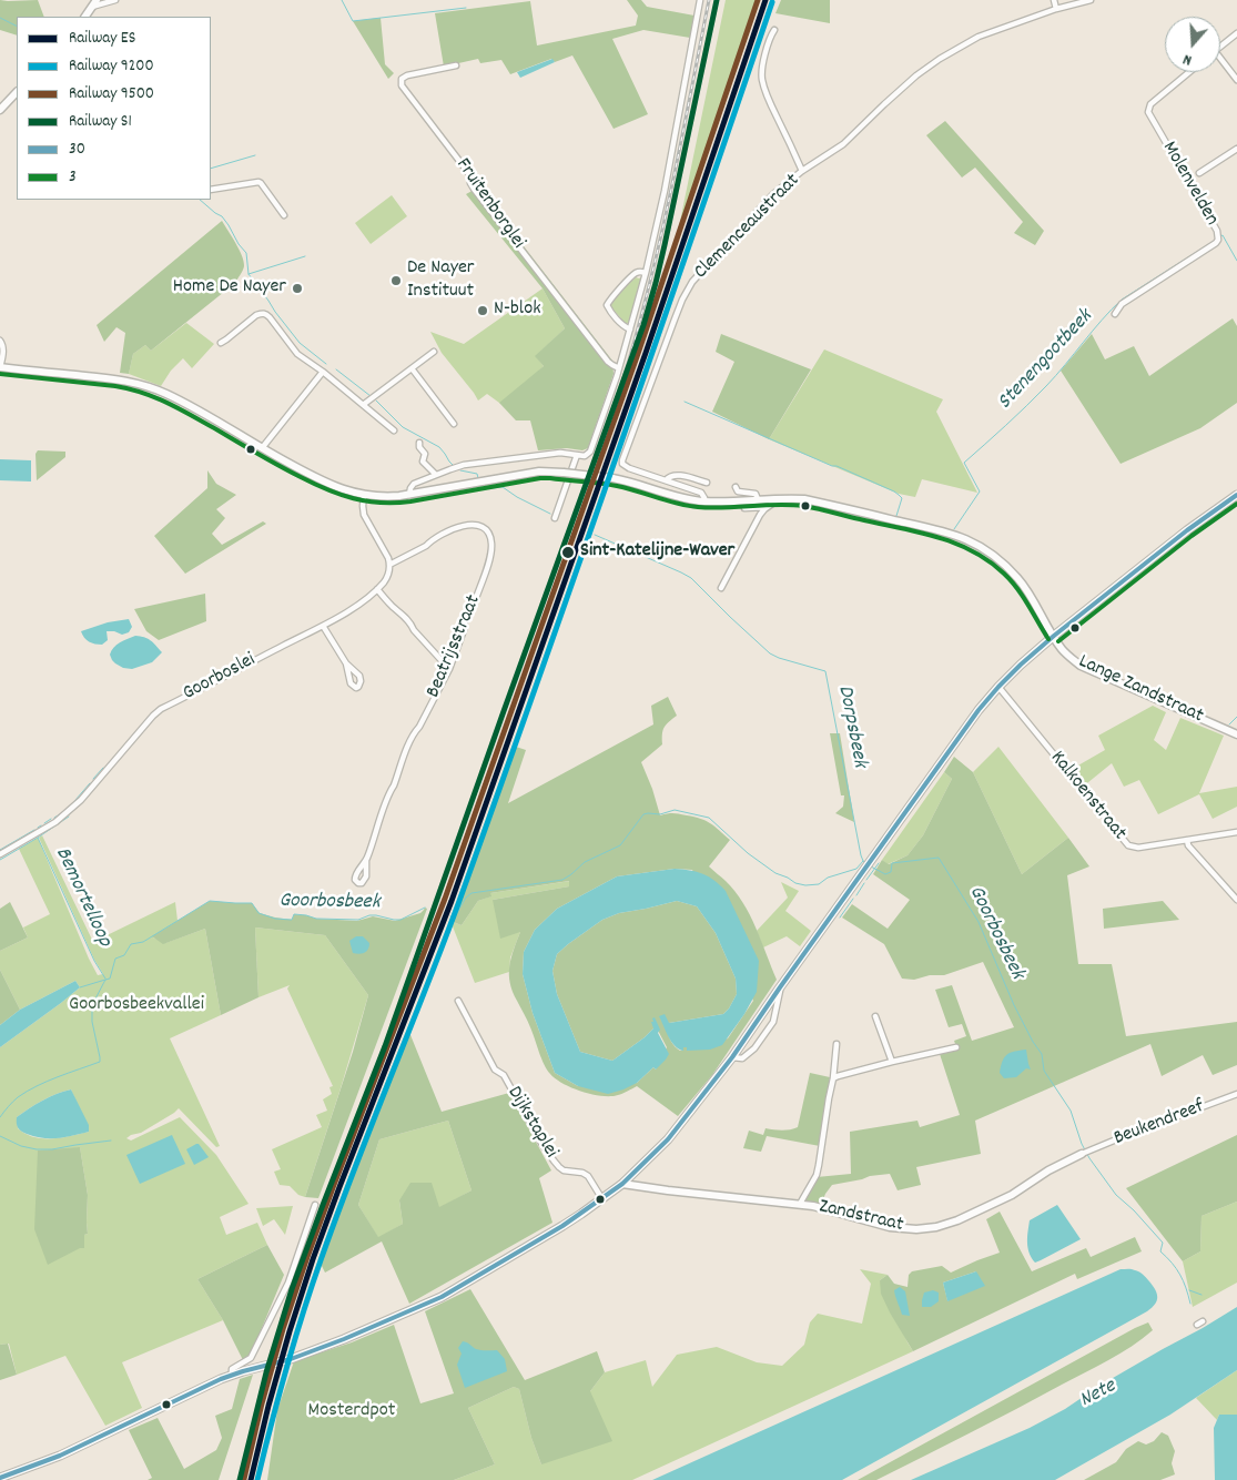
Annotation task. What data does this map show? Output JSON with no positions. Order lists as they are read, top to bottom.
{
  "streets": {
    "street": [
      "Molenvelden",
      "Fruitenborglei",
      "Clemenceaustraat",
      "Beatrijsstraat",
      "Goorboslei",
      "Lange Zandstraat",
      "Kalkoenstraat",
      "Dijkstaplei",
      "Beukendreef",
      "Zandstraat"
    ]
  },
  "crossings": [
    ["Clemenceaustraat", "Lange Zandstraat"],
    ["Beatrijsstraat", "Goorboslei"],
    ["Beukendreef", "Zandstraat"]
  ],
  "water": [
    "Stenengootbeek",
    "Dorpsbeek",
    "Bemortelloop",
    "Goorbosbeek",
    "Nete"
  ],
  "parks": ["Goorbosbeekvallei", "Mosterdpot"],
  "places": [
    "De Nayer Instituut",
    "Home De Nayer",
    "N-blok",
    "Sint-Katelijne-Waver"
  ],
  "lines": [
    "rail line ES",
    "rail line 9500",
    "rail line S1",
    "rail line 9200",
    "transit line 3",
    "transit line 30"
  ],
  "legend": [
    "Railway ES",
    "Railway 9200",
    "Railway 9500",
    "Railway S1",
    "30",
    "3"
  ],
  "north": "bottom"
}
